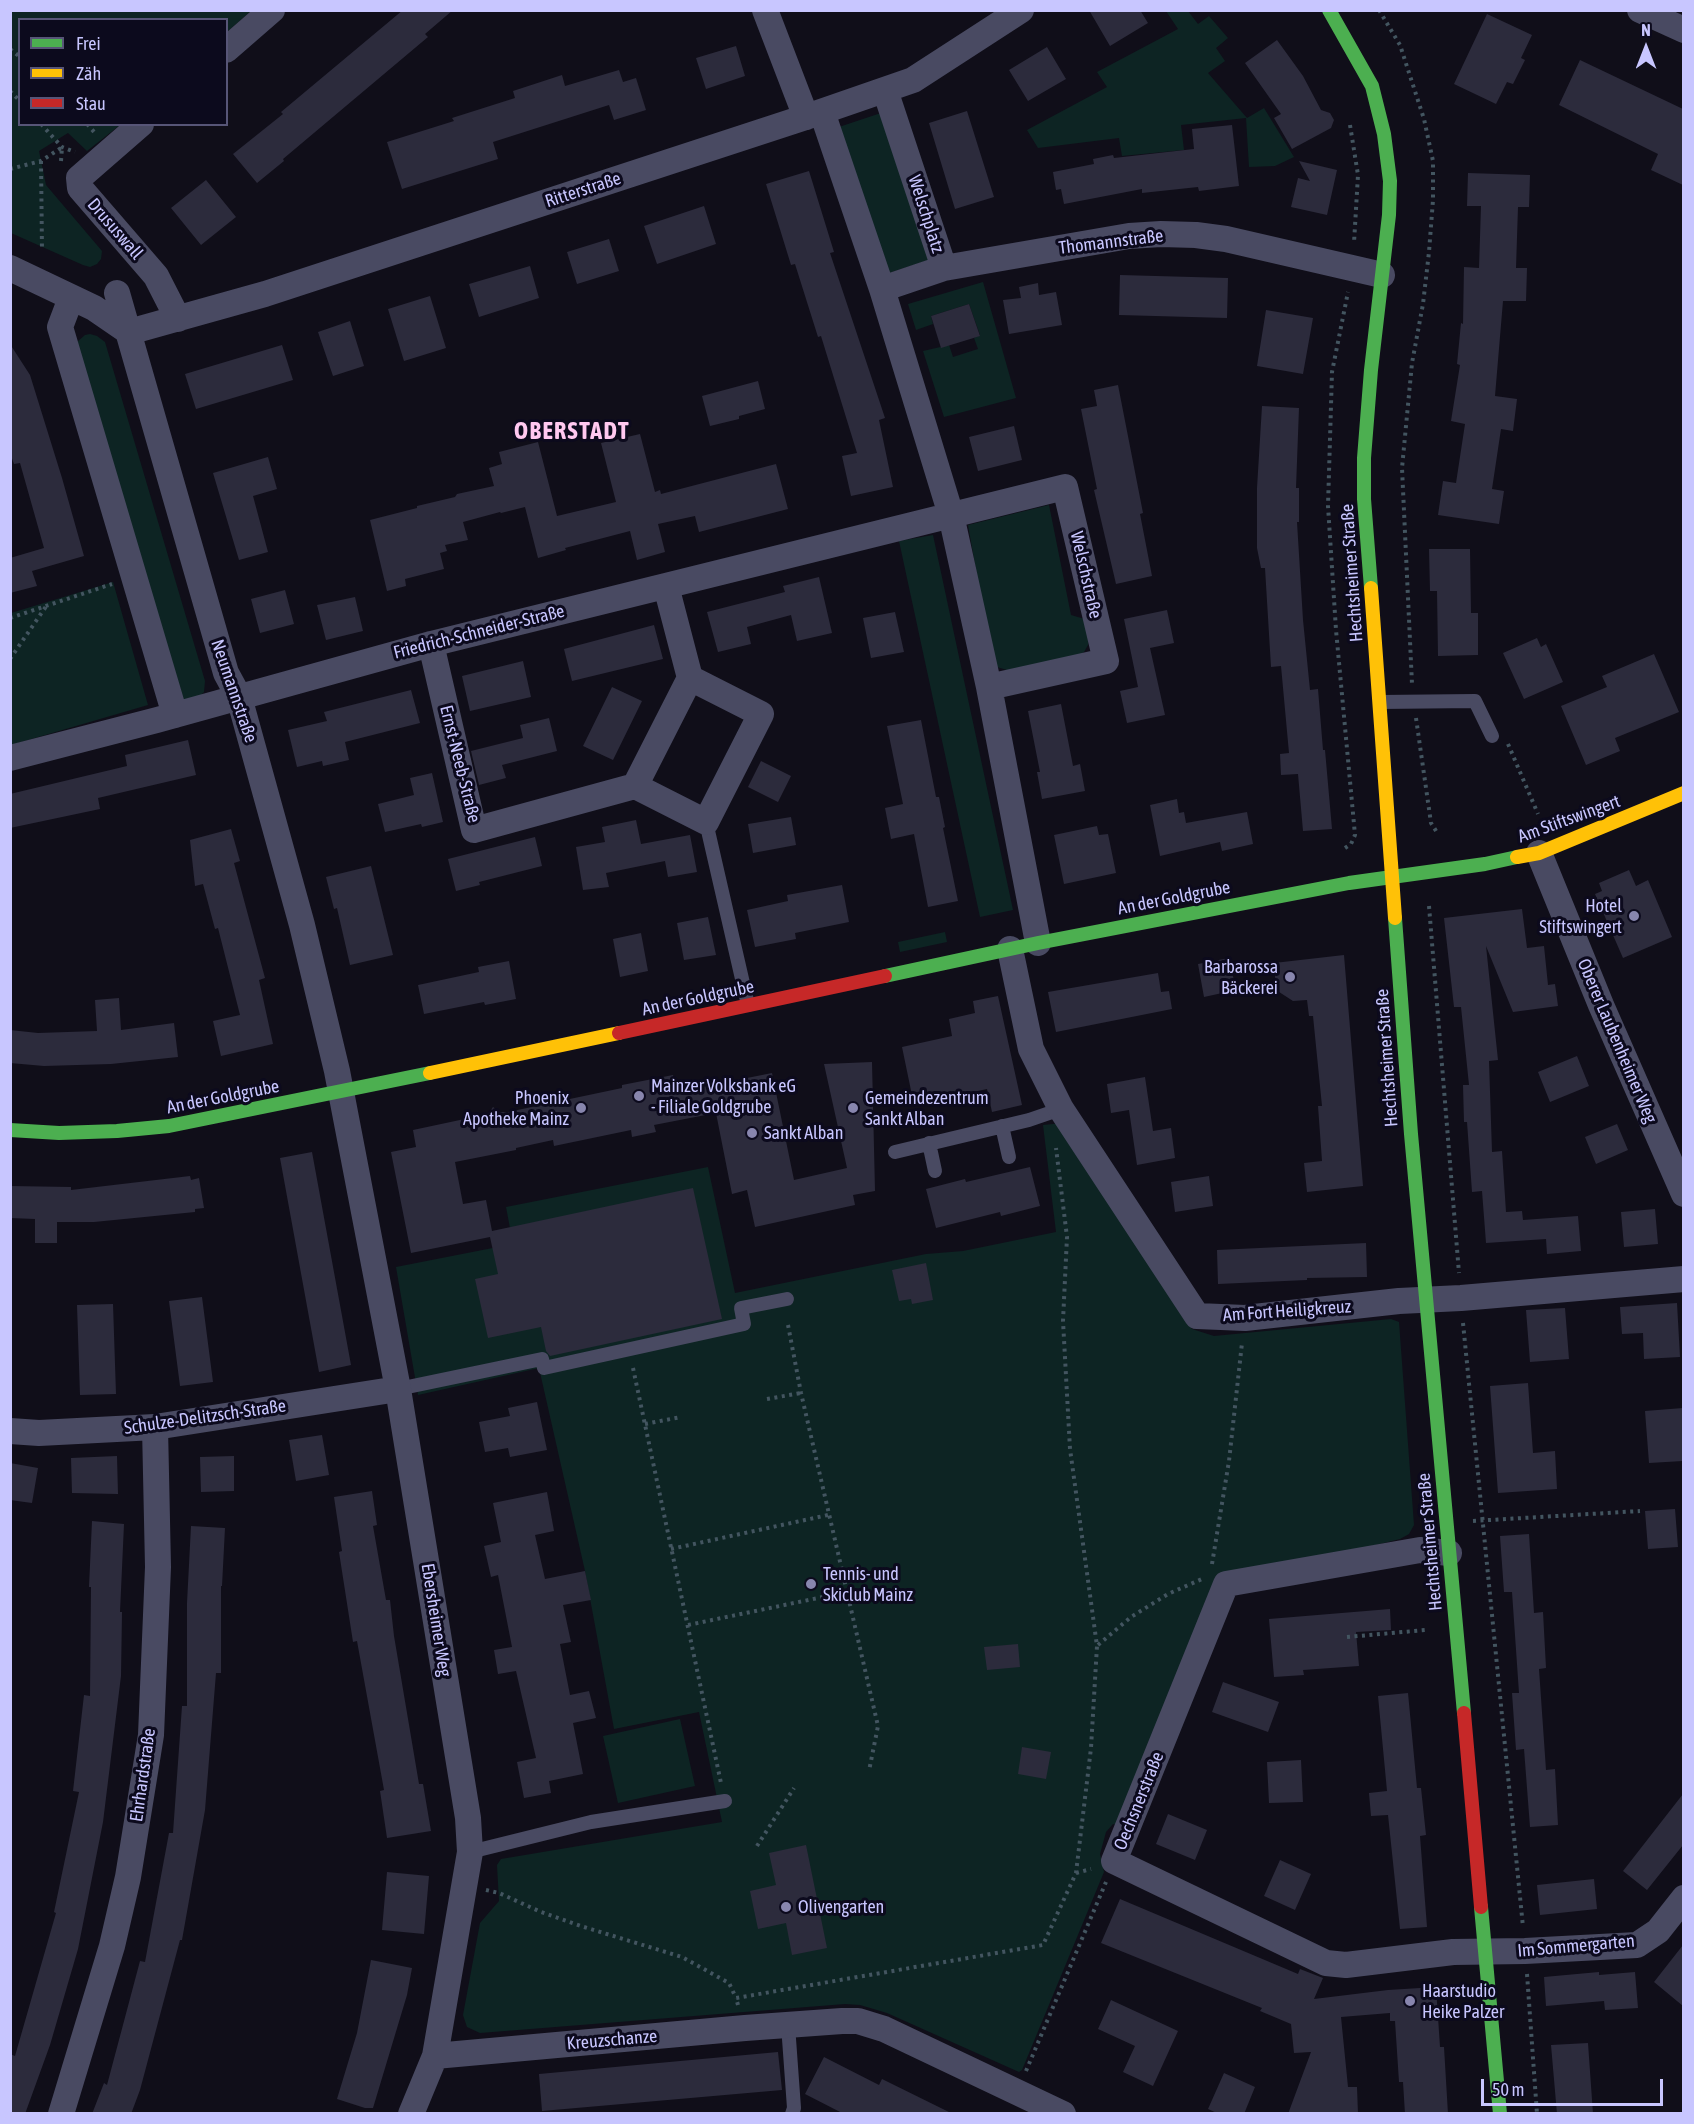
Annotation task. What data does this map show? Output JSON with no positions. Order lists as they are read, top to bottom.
{
  "streets": {
    "street": [
      "Ritterstraße",
      "Welschplatz",
      "Drususwall",
      "Thomannstraße",
      "Hechtsheimer Straße",
      "Welschstraße",
      "Friedrich-Schneider-Straße",
      "Neumannstraße",
      "Ernst-Neeb-Straße",
      "Am Stiftswingert",
      "An der Goldgrube",
      "Oberer Laubenheimer Weg",
      "Am Fort Heiligkreuz",
      "Schulze-Delitzsch-Straße",
      "Ebersheimer Weg",
      "Ehrhardstraße",
      "Oechsnerstraße",
      "Im Sommergarten",
      "Kreuzschanze"
    ]
  },
  "crossings": [
    ["Ritterstraße", "Welschplatz"],
    ["Ritterstraße", "Drususwall"],
    ["Ritterstraße", "Neumannstraße"],
    ["Welschplatz", "Thomannstraße"],
    ["Thomannstraße", "Hechtsheimer Straße"],
    ["Hechtsheimer Straße", "Am Stiftswingert"],
    ["Hechtsheimer Straße", "An der Goldgrube"],
    ["Hechtsheimer Straße", "Am Fort Heiligkreuz"],
    ["Hechtsheimer Straße", "Oechsnerstraße"],
    ["Hechtsheimer Straße", "Im Sommergarten"],
    ["Welschstraße", "Friedrich-Schneider-Straße"],
    ["Friedrich-Schneider-Straße", "Neumannstraße"],
    ["Friedrich-Schneider-Straße", "Ernst-Neeb-Straße"],
    ["Neumannstraße", "An der Goldgrube"],
    ["Neumannstraße", "Ebersheimer Weg"],
    ["Am Stiftswingert", "An der Goldgrube"],
    ["Am Stiftswingert", "Oberer Laubenheimer Weg"],
    ["An der Goldgrube", "Am Fort Heiligkreuz"],
    ["An der Goldgrube", "Ebersheimer Weg"],
    ["Schulze-Delitzsch-Straße", "Ebersheimer Weg"],
    ["Schulze-Delitzsch-Straße", "Ehrhardstraße"],
    ["Ebersheimer Weg", "Kreuzschanze"],
    ["Oechsnerstraße", "Im Sommergarten"]
  ],
  "districts": ["OBERSTADT"],
  "places": [
    "Hotel Stiftswingert",
    "Barbarossa Bäckerei",
    "Mainzer Volksbank eG - Filiale Goldgrube",
    "Phoenix Apotheke Mainz",
    "Gemeindezentrum Sankt Alban",
    "Sankt Alban",
    "Tennis- und Skiclub Mainz",
    "Olivengarten",
    "Haarstudio Heike Palzer"
  ],
  "legend": ["Frei", "Zäh", "Stau"],
  "scale_bar": "50 m",
  "north": "top"
}
